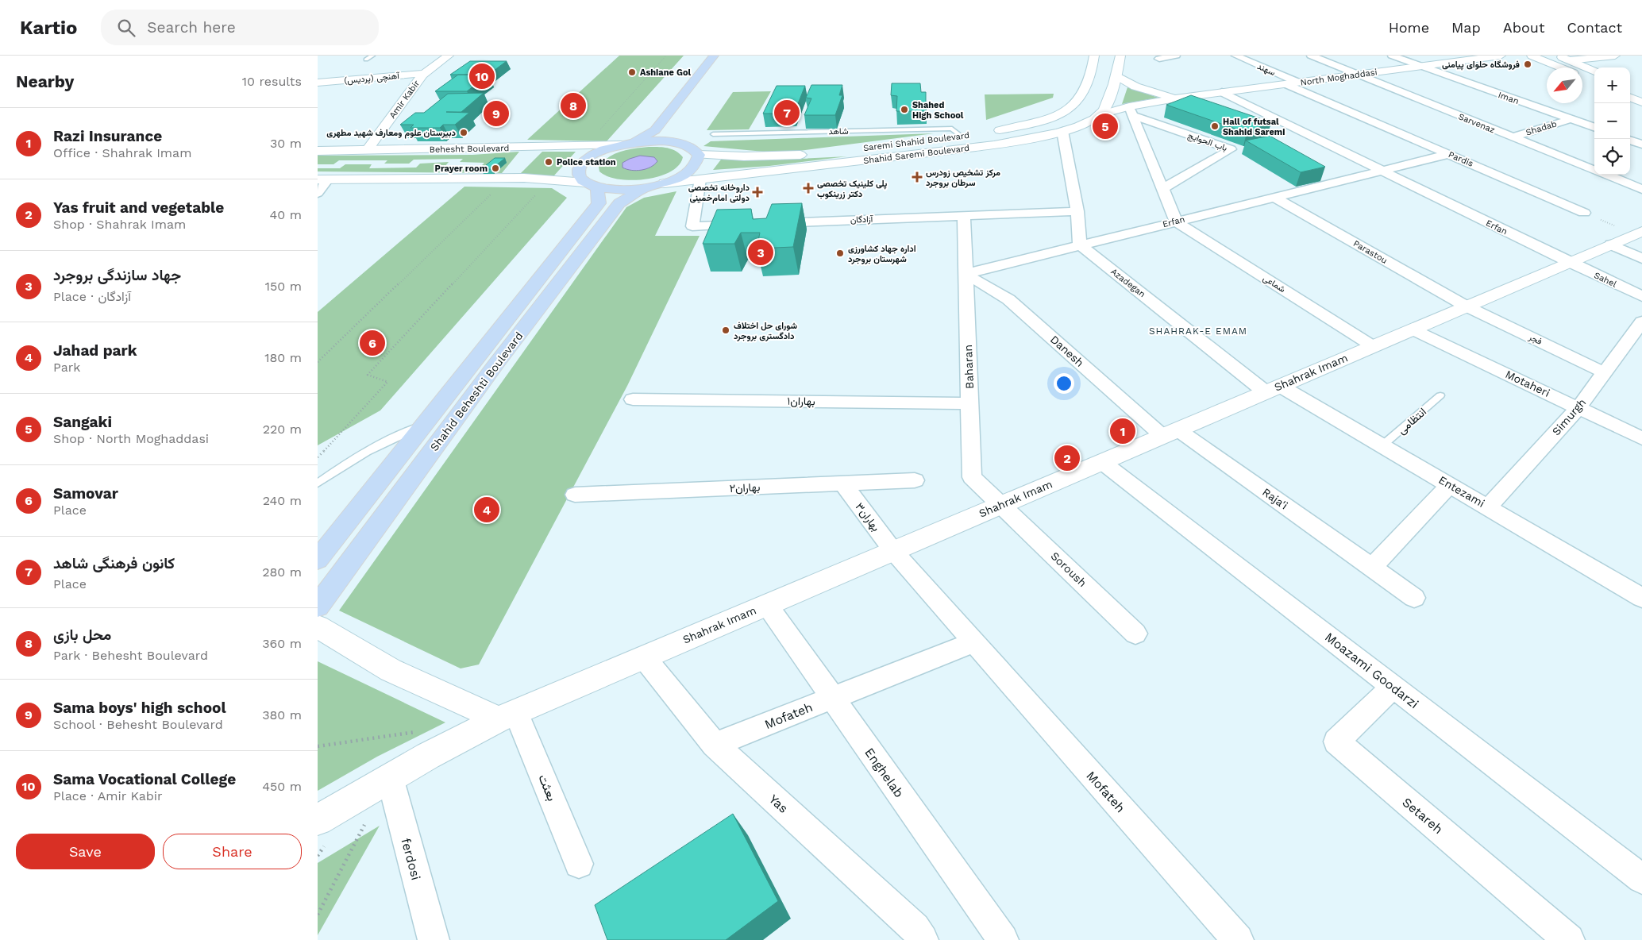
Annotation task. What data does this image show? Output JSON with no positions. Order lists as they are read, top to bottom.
{
  "streets": {
    "main road": ["Shahid Beheshti Boulevard"],
    "street": [
      "سهند",
      "North Moghaddasi",
      "آهنچی (پردیس)",
      "Iman",
      "Amir Kabir",
      "Sarvenaz",
      "Shadab",
      "Saremi Shahid Boulevard",
      "باب الحوایج",
      "Behesht Boulevard",
      "Shahid Saremi Boulevard",
      "Pardis",
      "آزادگان",
      "Erfan",
      "Parastou",
      "Sahel",
      "Azadegan",
      "شماعی",
      "فجر",
      "Danesh",
      "Baharan",
      "Shahrak Imam",
      "Motaheri",
      "بهاران۱",
      "Simurgh",
      "بهاران۲",
      "Entezami",
      "Raja'i",
      "بهاران۳",
      "Soroush",
      "Moazami Goodarzi",
      "Mofateh",
      "Enghelab",
      "بعثت",
      "Yas",
      "Setareh",
      "ferdosi"
    ],
    "lane": ["شاهد", "انتظامی"]
  },
  "crossings": [
    ["سهند", "North Moghaddasi"],
    ["North Moghaddasi", "Iman"],
    ["North Moghaddasi", "Sarvenaz"],
    ["North Moghaddasi", "باب الحوایج"],
    ["North Moghaddasi", "Shahid Saremi Boulevard"],
    ["North Moghaddasi", "Pardis"],
    ["North Moghaddasi", "Erfan"],
    ["آهنچی (پردیس)", "Amir Kabir"],
    ["Iman", "Shadab"],
    ["Amir Kabir", "Behesht Boulevard"],
    ["Sarvenaz", "Shadab"],
    ["شاهد", "Saremi Shahid Boulevard"],
    ["Behesht Boulevard", "Shahid Beheshti Boulevard"],
    ["Shahid Saremi Boulevard", "آزادگان"],
    ["Pardis", "Erfan"],
    ["آزادگان", "Baharan"],
    ["Erfan", "Parastou"],
    ["Erfan", "Sahel"],
    ["Erfan", "Azadegan"],
    ["Erfan", "شماعی"],
    ["Erfan", "Danesh"],
    ["Erfan", "Baharan"],
    ["Erfan", "Shahrak Imam"],
    ["Parastou", "فجر"],
    ["Parastou", "Shahrak Imam"],
    ["Sahel", "Shahrak Imam"],
    ["Azadegan", "Shahrak Imam"],
    ["Azadegan", "Entezami"],
    ["شماعی", "Shahrak Imam"],
    ["فجر", "Shahrak Imam"],
    ["فجر", "Simurgh"],
    ["Danesh", "Baharan"],
    ["Danesh", "Shahrak Imam"],
    ["Danesh", "Raja'i"],
    ["Baharan", "Shahrak Imam"],
    ["Baharan", "بهاران۱"],
    ["Baharan", "Soroush"],
    ["Shahrak Imam", "Motaheri"],
    ["Shahrak Imam", "Entezami"],
    ["Shahrak Imam", "Raja'i"],
    ["Shahrak Imam", "بهاران۳"],
    ["Shahrak Imam", "Soroush"],
    ["Shahrak Imam", "Moazami Goodarzi"],
    ["Shahrak Imam", "Mofateh"],
    ["Shahrak Imam", "Enghelab"],
    ["Shahrak Imam", "بعثت"],
    ["Shahrak Imam", "Yas"],
    ["Shahrak Imam", "ferdosi"],
    ["Motaheri", "Simurgh"],
    ["Simurgh", "Entezami"],
    ["انتظامی", "Entezami"],
    ["بهاران۲", "بهاران۳"],
    ["بهاران۳", "Mofateh"],
    ["Moazami Goodarzi", "Setareh"],
    ["Mofateh", "Enghelab"],
    ["Mofateh", "Yas"]
  ],
  "districts": ["SHAHRAK-E EMAM"],
  "places": {
    "other": [
      "فروشگاه حلوای پیامنی",
      "Ashiane Gol",
      "Shahed High School",
      "Hall of futsal Shahid Saremi",
      "دبیرستان علوم ومعارف شهید مطهری",
      "Police station",
      "Prayer room",
      "اداره جهاد کشاورزی شهرستان بروجرد",
      "شورای حل اختلاف دادگستری بروجرد"
    ],
    "health": ["مرکز تشخیص زودرس سرطان بروجرد", "پلی کلینیک تخصصی دکتر زرینکوب", "داروخانه تخصصی دولتی امام‌خمینی"]
  },
  "north": "bottom left",
  "page": {
    "header": "Kartio",
    "search": "Search here",
    "nav": [
      "Home",
      "Map",
      "About",
      "Contact"
    ],
    "heading": ["Nearby", "10 results"],
    "pins": [
      "10",
      "8",
      "7",
      "9",
      "5",
      "3",
      "6",
      "1",
      "2",
      "4"
    ],
    "map_buttons": ["+", "−"],
    "list": [
      {
        "mark": "1",
        "name": "Razi Insurance",
        "note": "Office · Shahrak Imam",
        "value": "30 m"
      },
      {
        "mark": "2",
        "name": "Yas fruit and vegetable",
        "note": "Shop · Shahrak Imam",
        "value": "40 m"
      },
      {
        "mark": "3",
        "name": "جهاد سازندگی بروجرد",
        "note": "Place · آزادگان",
        "value": "150 m"
      },
      {
        "mark": "4",
        "name": "Jahad park",
        "note": "Park",
        "value": "180 m"
      },
      {
        "mark": "5",
        "name": "Sangaki",
        "note": "Shop · North Moghaddasi",
        "value": "220 m"
      },
      {
        "mark": "6",
        "name": "Samovar",
        "note": "Place",
        "value": "240 m"
      },
      {
        "mark": "7",
        "name": "کانون فرهنگی شاهد",
        "note": "Place",
        "value": "280 m"
      },
      {
        "mark": "8",
        "name": "محل بازی",
        "note": "Park · Behesht Boulevard",
        "value": "360 m"
      },
      {
        "mark": "9",
        "name": "Sama boys' high school",
        "note": "School · Behesht Boulevard",
        "value": "380 m"
      },
      {
        "mark": "10",
        "name": "Sama Vocational College",
        "note": "Place · Amir Kabir",
        "value": "450 m"
      }
    ],
    "buttons": ["Save", "Share"]
  }
}
